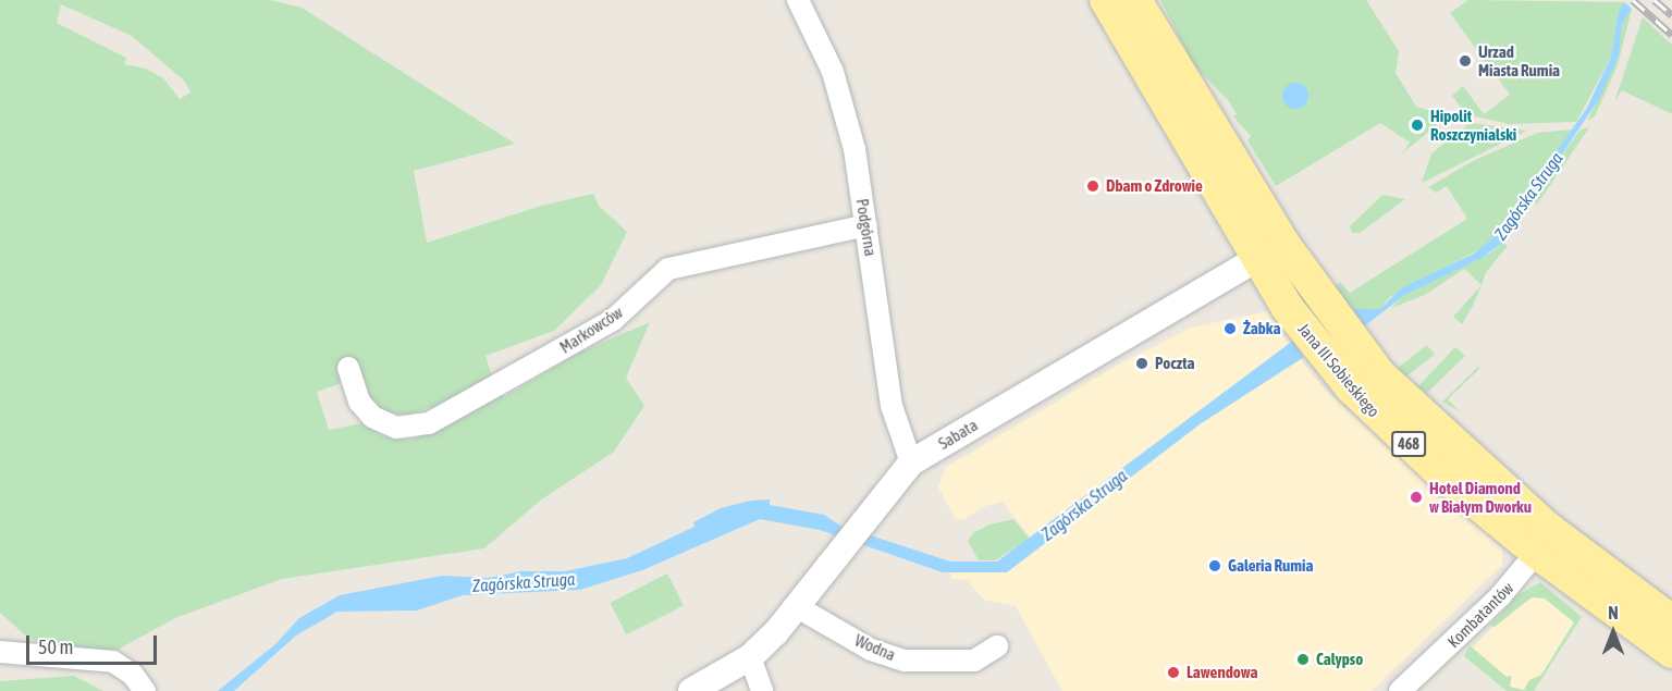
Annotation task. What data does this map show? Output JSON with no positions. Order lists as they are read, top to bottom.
{
  "streets": {
    "main road": ["Jana III Sobieskiego", "468"],
    "street": [
      "Podgórna",
      "Markowców",
      "Sabata",
      "Kombatantów",
      "Wodna"
    ]
  },
  "crossings": [
    ["Podgórna", "Markowców"],
    ["Podgórna", "Sabata"],
    ["Jana III Sobieskiego", "Sabata"],
    ["Jana III Sobieskiego", "Kombatantów"],
    ["Sabata", "Wodna"]
  ],
  "water": ["Zagórska Struga"],
  "places": [
    "Urzad Miasta Rumia",
    "Hipolit Roszczynialski",
    "Dbam o Zdrowie",
    "Żabka",
    "Poczta",
    "Hotel Diamond w Białym Dworku",
    "Galeria Rumia",
    "Calypso",
    "Lawendowa"
  ],
  "scale_bar": "50 m",
  "north": "top"
}
